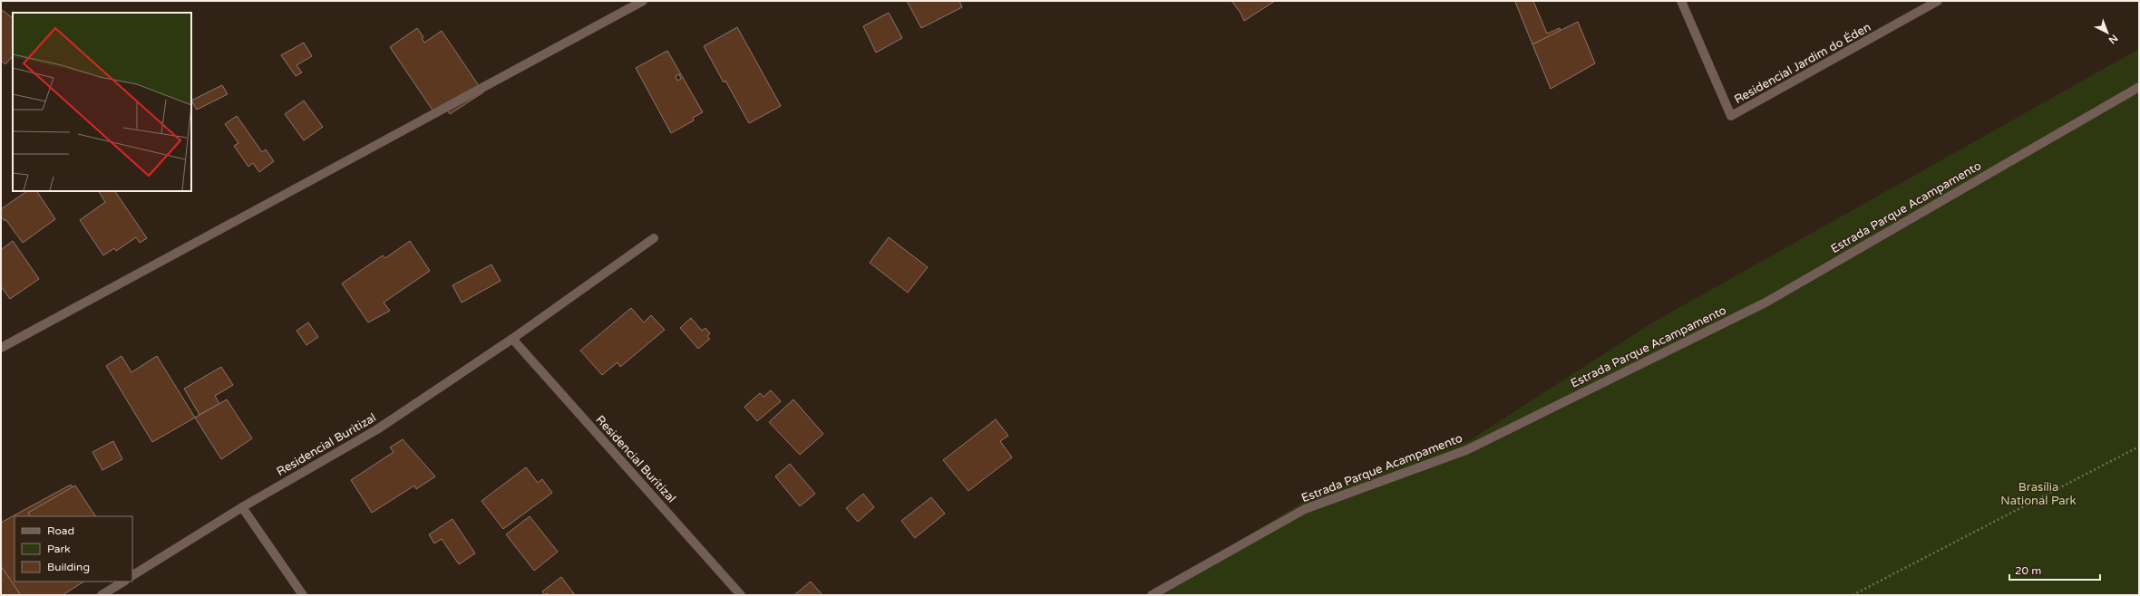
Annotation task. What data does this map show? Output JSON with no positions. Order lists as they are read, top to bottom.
{
  "streets": {
    "street": ["Residencial Jardim do Éden", "Estrada Parque Acampamento", "Residencial Buritizal"]
  },
  "parks": ["Brasília National Park"],
  "legend": ["Road", "Park", "Building"],
  "scale_bar": "20 m",
  "north": "bottom right"
}
